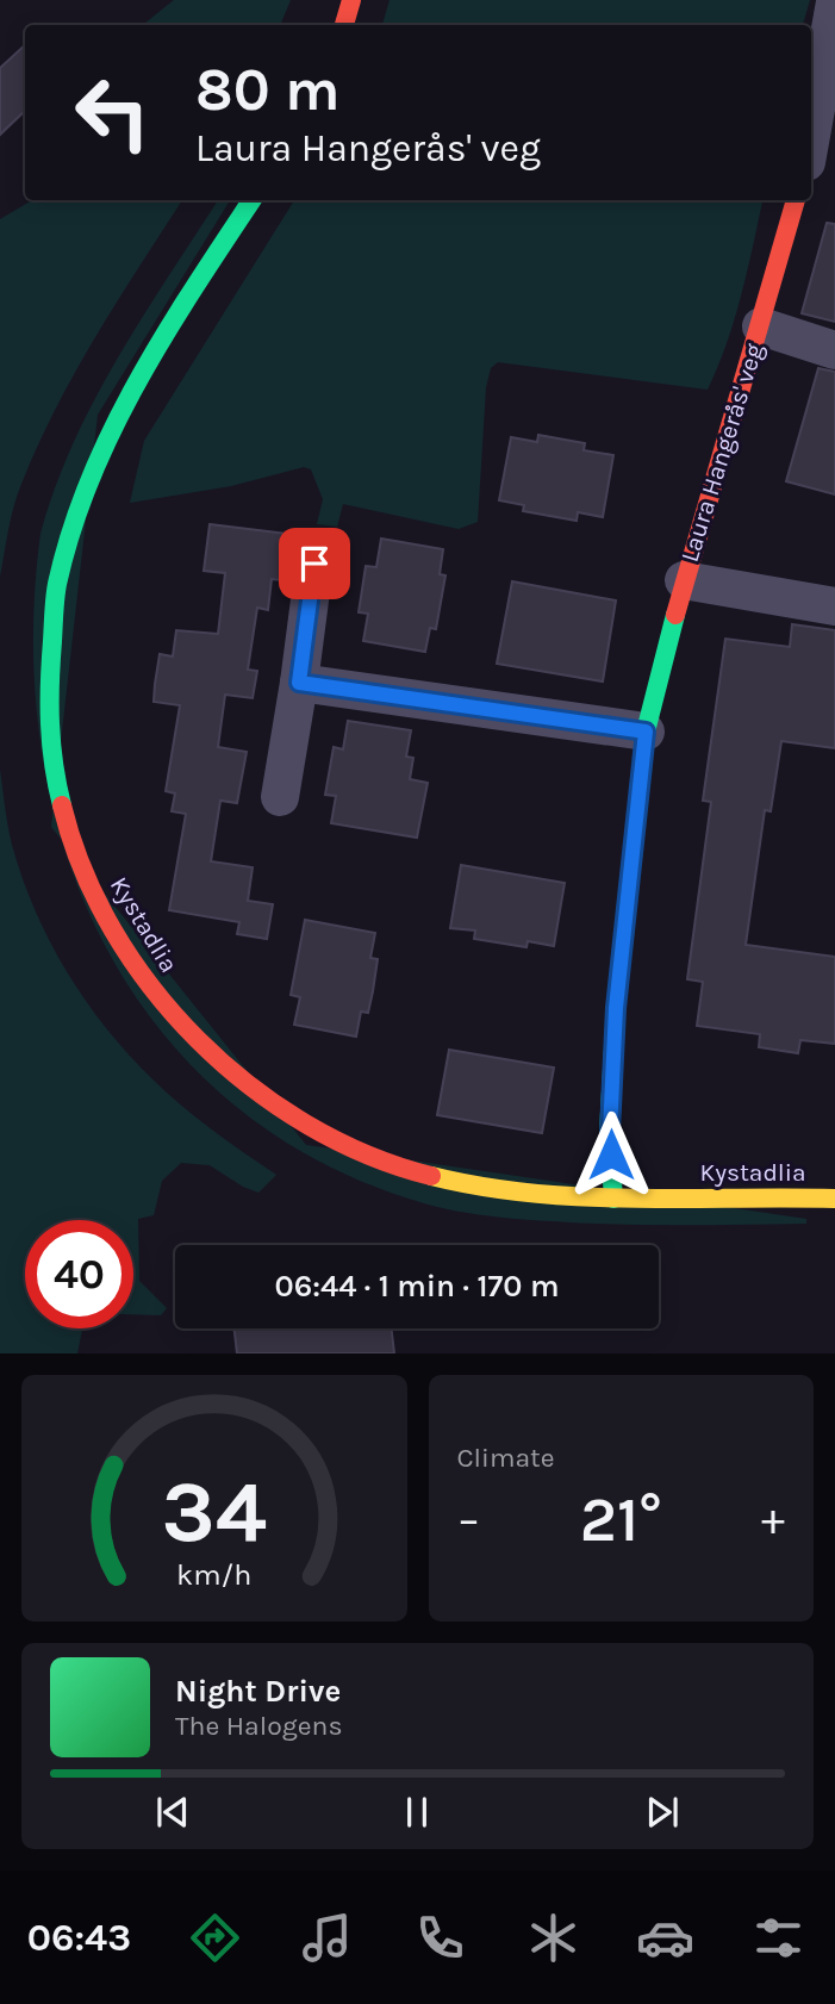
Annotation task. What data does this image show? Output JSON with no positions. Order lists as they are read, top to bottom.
{
  "streets": {
    "street": ["Laura Hangerås' veg", "Kystadlia"]
  },
  "crossings": [
    ["Laura Hangerås' veg", "Kystadlia"]
  ],
  "page": {
    "turn": ["80 m", "Laura Hangerås' veg"],
    "limit": "40",
    "trip": "06:44 · 1 min · 170 m",
    "tile": "Climate",
    "heat": ["−", "21°", "+"],
    "song": ["Night Drive", "The Halogens"],
    "tabs": "06:43",
    "gauge": ["34", "km/h"]
  }
}
